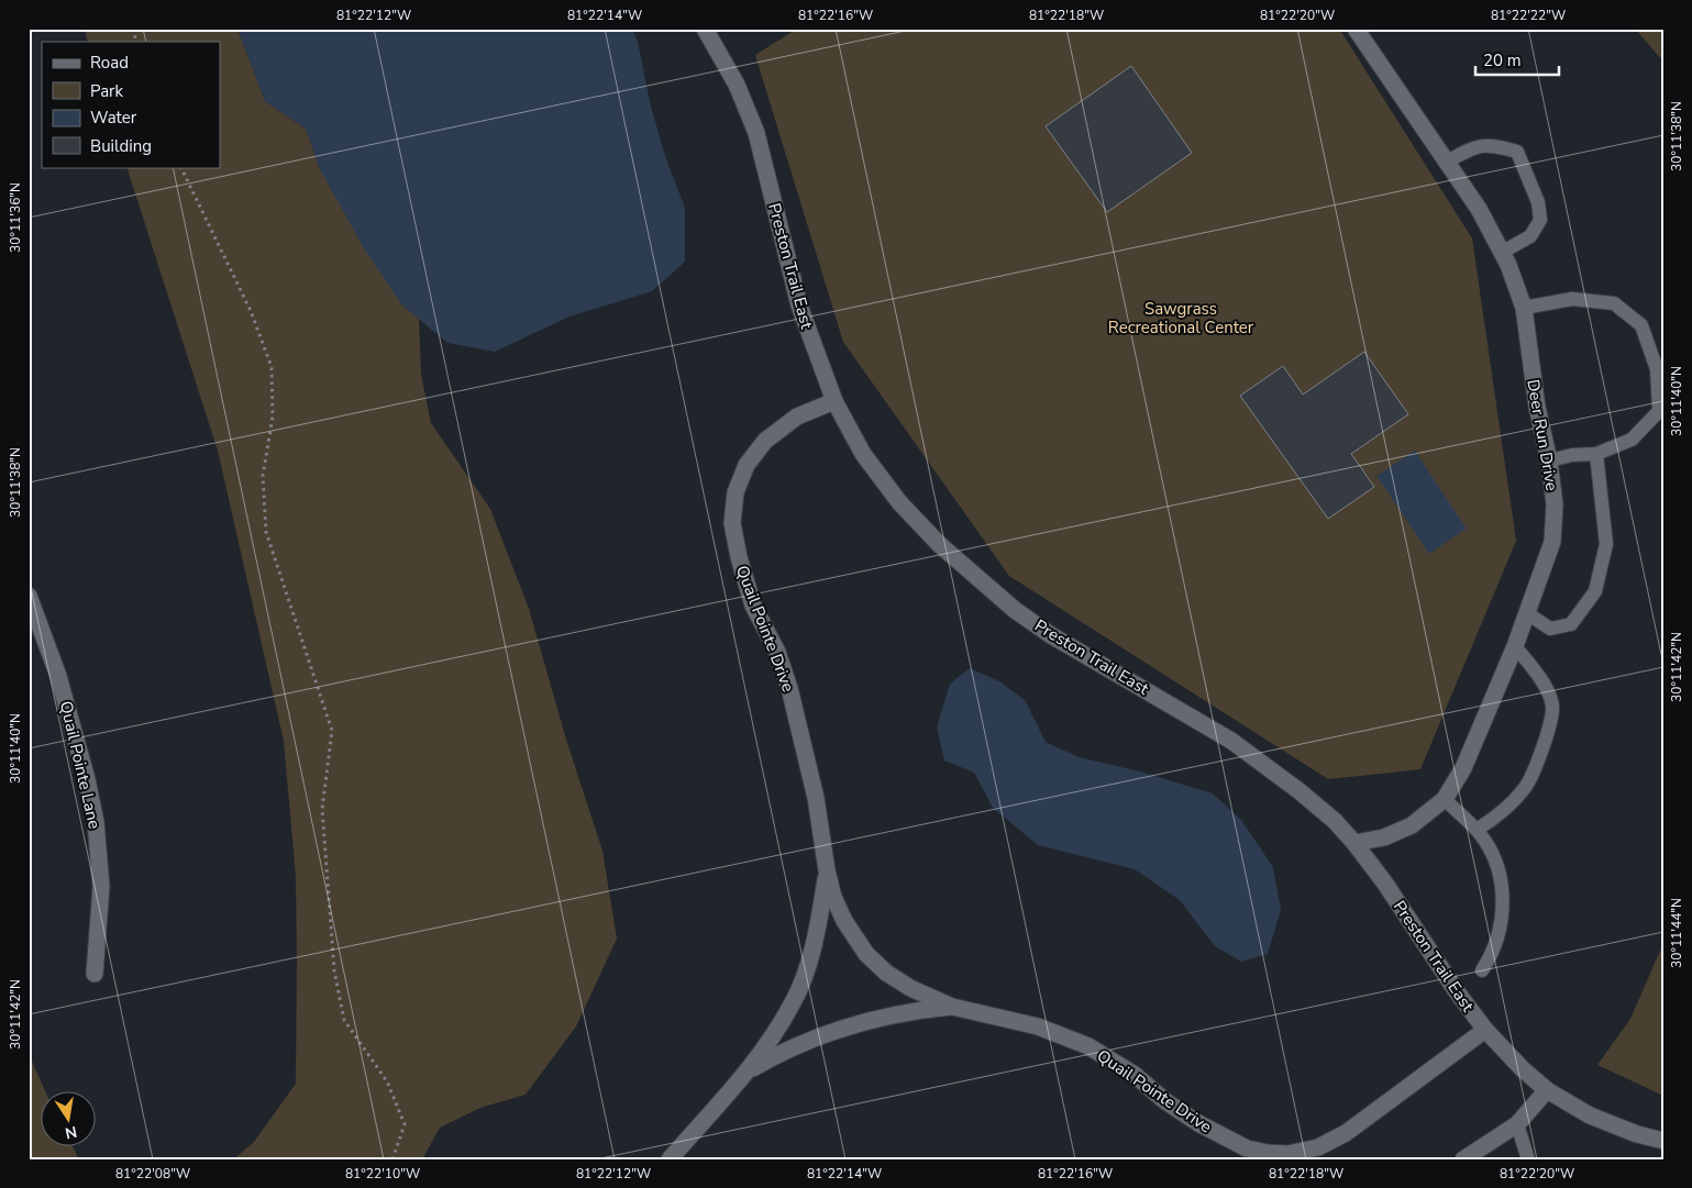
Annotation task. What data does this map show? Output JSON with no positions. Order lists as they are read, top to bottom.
{
  "streets": {
    "street": [
      "Preston Trail East",
      "Deer Run Drive",
      "Quail Pointe Drive",
      "Quail Pointe Lane"
    ]
  },
  "crossings": [
    ["Preston Trail East", "Deer Run Drive"],
    ["Preston Trail East", "Quail Pointe Drive"]
  ],
  "parks": ["Sawgrass Recreational Center"],
  "legend": [
    "Road",
    "Park",
    "Water",
    "Building"
  ],
  "scale_bar": "20 m",
  "north": "bottom",
  "coordinates": [
    "81°22'12\"W",
    "81°22'14\"W",
    "81°22'16\"W",
    "81°22'18\"W",
    "81°22'20\"W",
    "81°22'22\"W",
    "30°11'38\"N",
    "30°11'36\"N",
    "30°11'40\"N",
    "30°11'42\"N",
    "30°11'44\"N",
    "81°22'08\"W",
    "81°22'10\"W"
  ]
}
